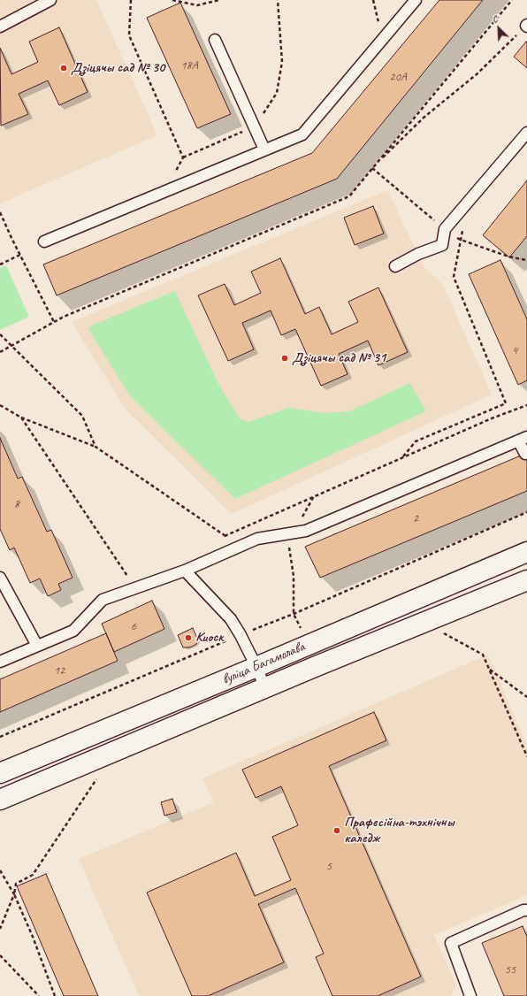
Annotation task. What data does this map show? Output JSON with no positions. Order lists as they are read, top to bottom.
{
  "streets": {
    "main road": ["вуліца Багамолава"]
  },
  "places": [
    "Дзіцячы сад № 30",
    "Дзіцячы сад № 31",
    "Киоск",
    "Прафесійна-тэхнічны каледж"
  ],
  "house_numbers": [
    "18А",
    "20А",
    "4",
    "8",
    "2",
    "6",
    "12",
    "5",
    "55"
  ],
  "north": "top left"
}
